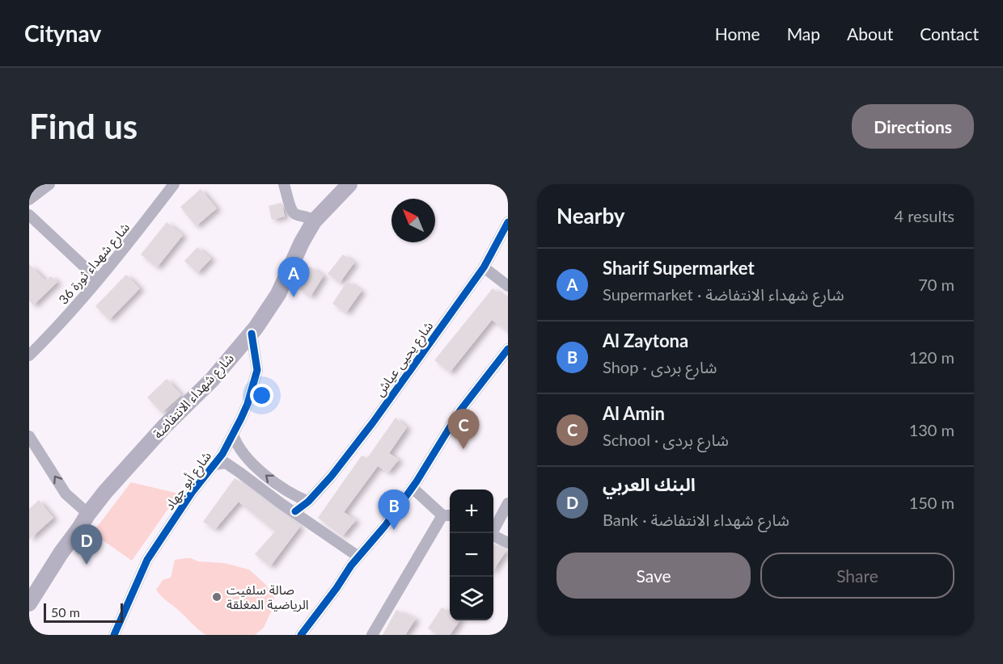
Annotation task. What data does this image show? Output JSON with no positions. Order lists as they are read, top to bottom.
{
  "streets": {
    "main road": ["شارع شهداء الانتفاضة"],
    "street": ["شارع شهداء ثورة 36", "شارع يحيى عياش", "شارع أبو جهاد"]
  },
  "crossings": [
    ["شارع شهداء الانتفاضة", "شارع أبو جهاد"]
  ],
  "places": ["صالة سلفيت الرياضية المغلقة"],
  "scale_bar": "50 m",
  "north": "top left",
  "page": {
    "header": "Citynav",
    "nav": [
      "Home",
      "Map",
      "About",
      "Contact"
    ],
    "buttons": [
      "Directions",
      ["Save", "Share"]
    ],
    "title": "Find us",
    "heading": ["Nearby", "4 results"],
    "list": [
      {
        "mark": "A",
        "name": "Sharif Supermarket",
        "note": "Supermarket · شارع شهداء الانتفاضة",
        "value": "70 m"
      },
      {
        "mark": "B",
        "name": "Al Zaytona",
        "note": "Shop · شارع بردى",
        "value": "120 m"
      },
      {
        "mark": "C",
        "name": "Al Amin",
        "note": "School · شارع بردى",
        "value": "130 m"
      },
      {
        "mark": "D",
        "name": "البنك العربي",
        "note": "Bank · شارع شهداء الانتفاضة",
        "value": "150 m"
      }
    ],
    "pins": [
      "A",
      "C",
      "B",
      "D"
    ],
    "map_buttons": ["+", "−"],
    "scale": "50 m"
  }
}
